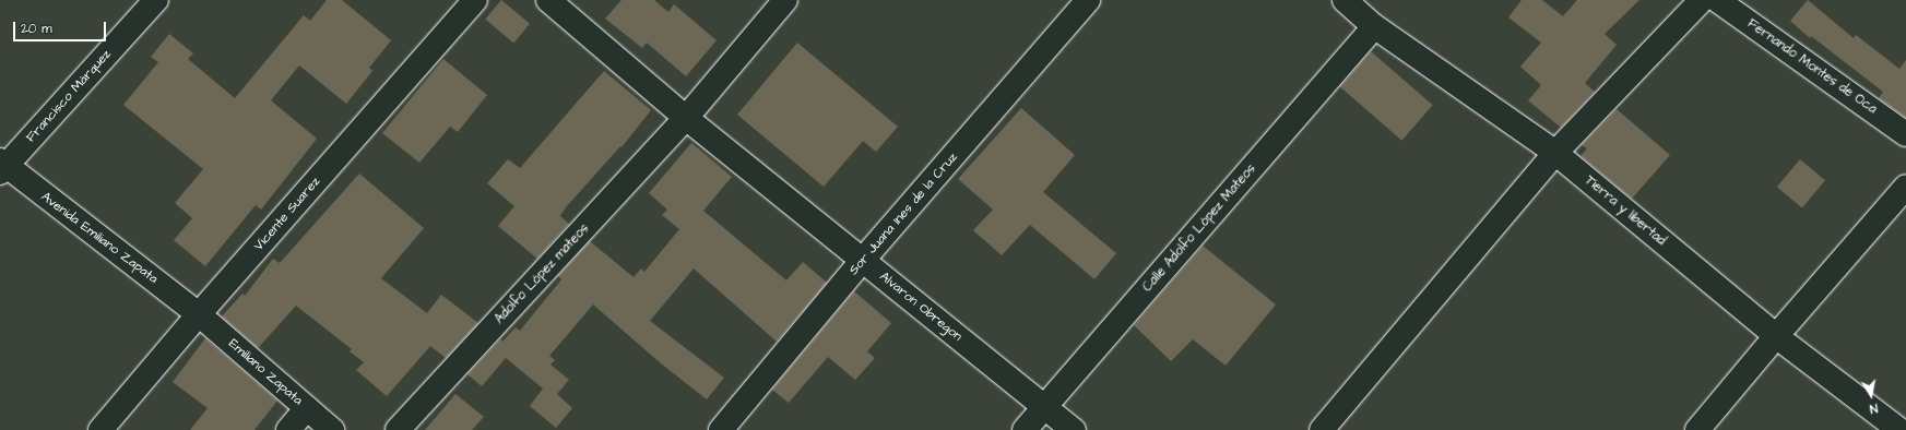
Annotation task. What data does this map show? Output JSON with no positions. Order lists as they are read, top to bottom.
{
  "streets": {
    "street": [
      "Fernando Montes de Oca",
      "Francisco Márquez",
      "Tierra y libertad",
      "Vicente Suarez",
      "Sor Juana Ines de la Cruz",
      "Calle Adolfo López Mateos",
      "Avenida Emiliano Zapata",
      "Adolfo López mateos",
      "Alvaron Obregon",
      "Emiliano Zapata"
    ]
  },
  "crossings": [
    ["Francisco Márquez", "Avenida Emiliano Zapata"],
    ["Tierra y libertad", "Calle Adolfo López Mateos"],
    ["Vicente Suarez", "Avenida Emiliano Zapata"],
    ["Vicente Suarez", "Emiliano Zapata"],
    ["Sor Juana Ines de la Cruz", "Alvaron Obregon"],
    ["Calle Adolfo López Mateos", "Alvaron Obregon"],
    ["Avenida Emiliano Zapata", "Emiliano Zapata"],
    ["Adolfo López mateos", "Alvaron Obregon"]
  ],
  "scale_bar": "20 m",
  "north": "bottom"
}
